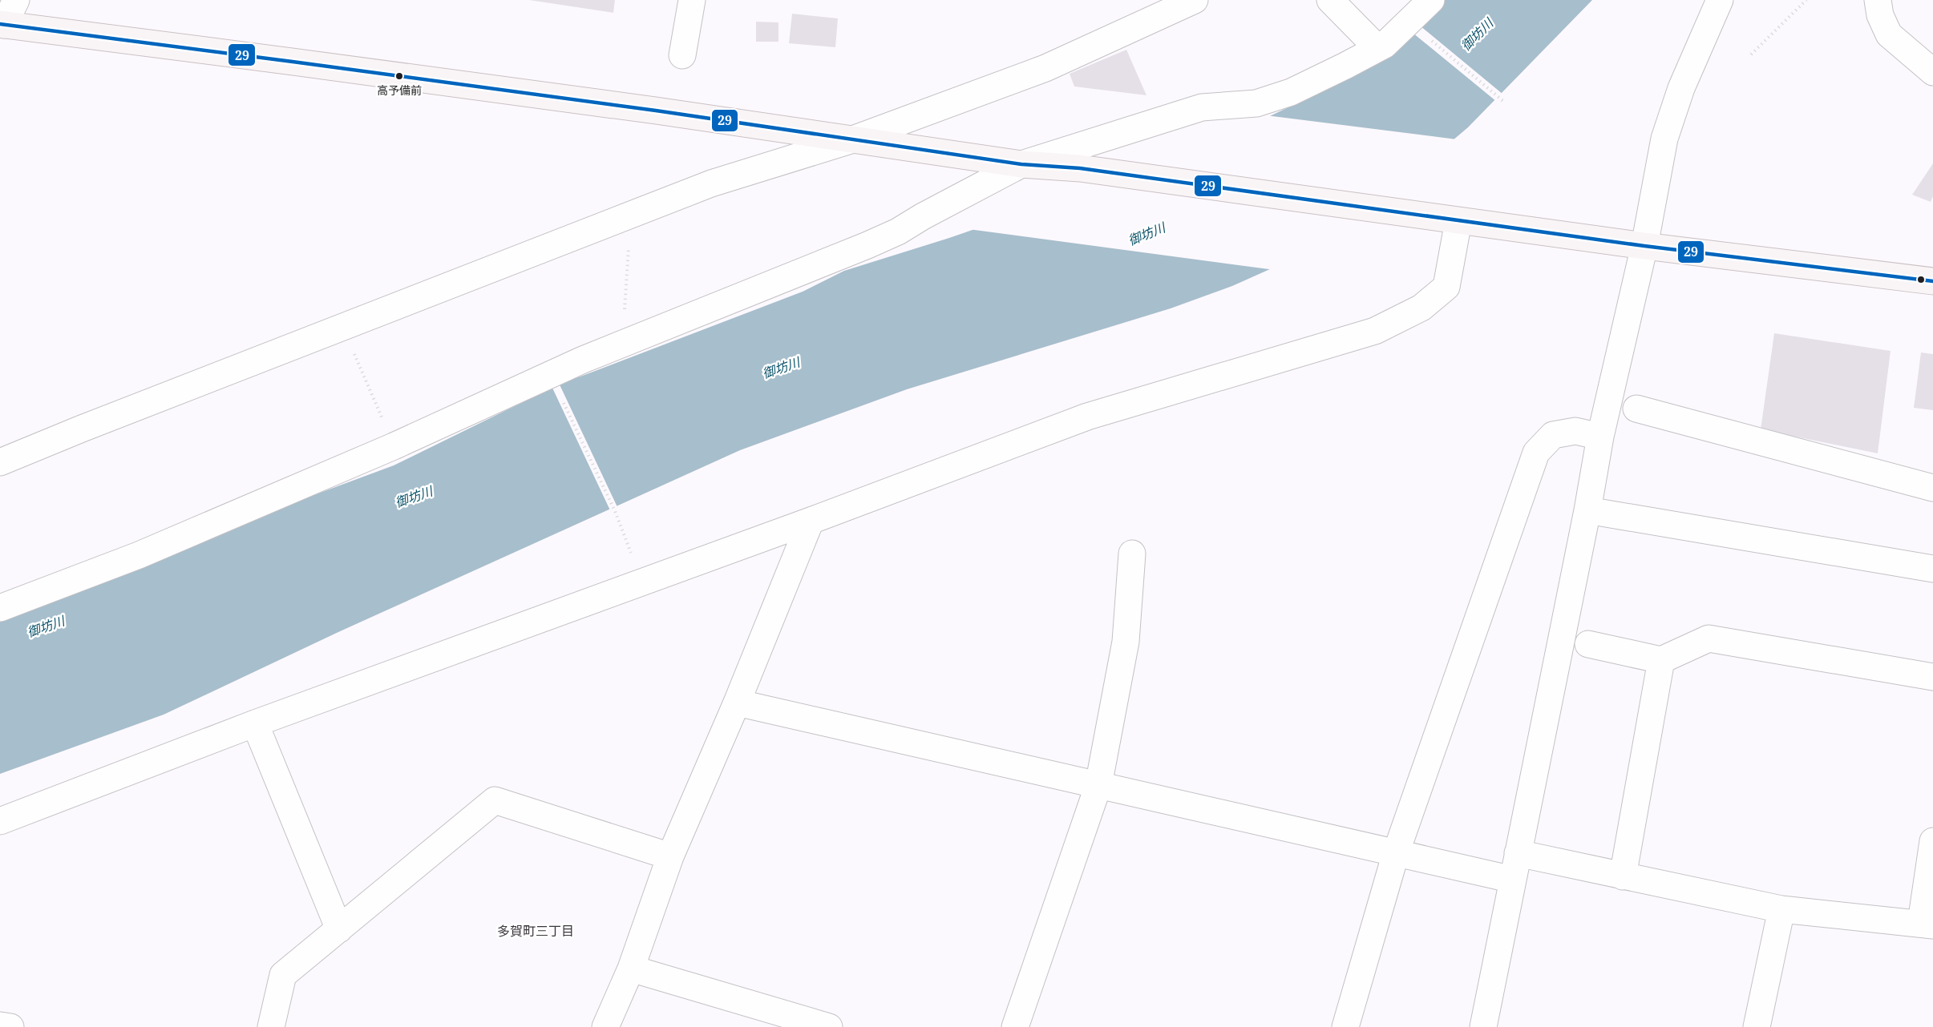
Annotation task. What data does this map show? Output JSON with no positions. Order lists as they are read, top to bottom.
{
  "districts": ["多賀町三丁目"],
  "water": ["御坊川"],
  "places": ["高予備前"],
  "lines": ["transit line 29"]
}
